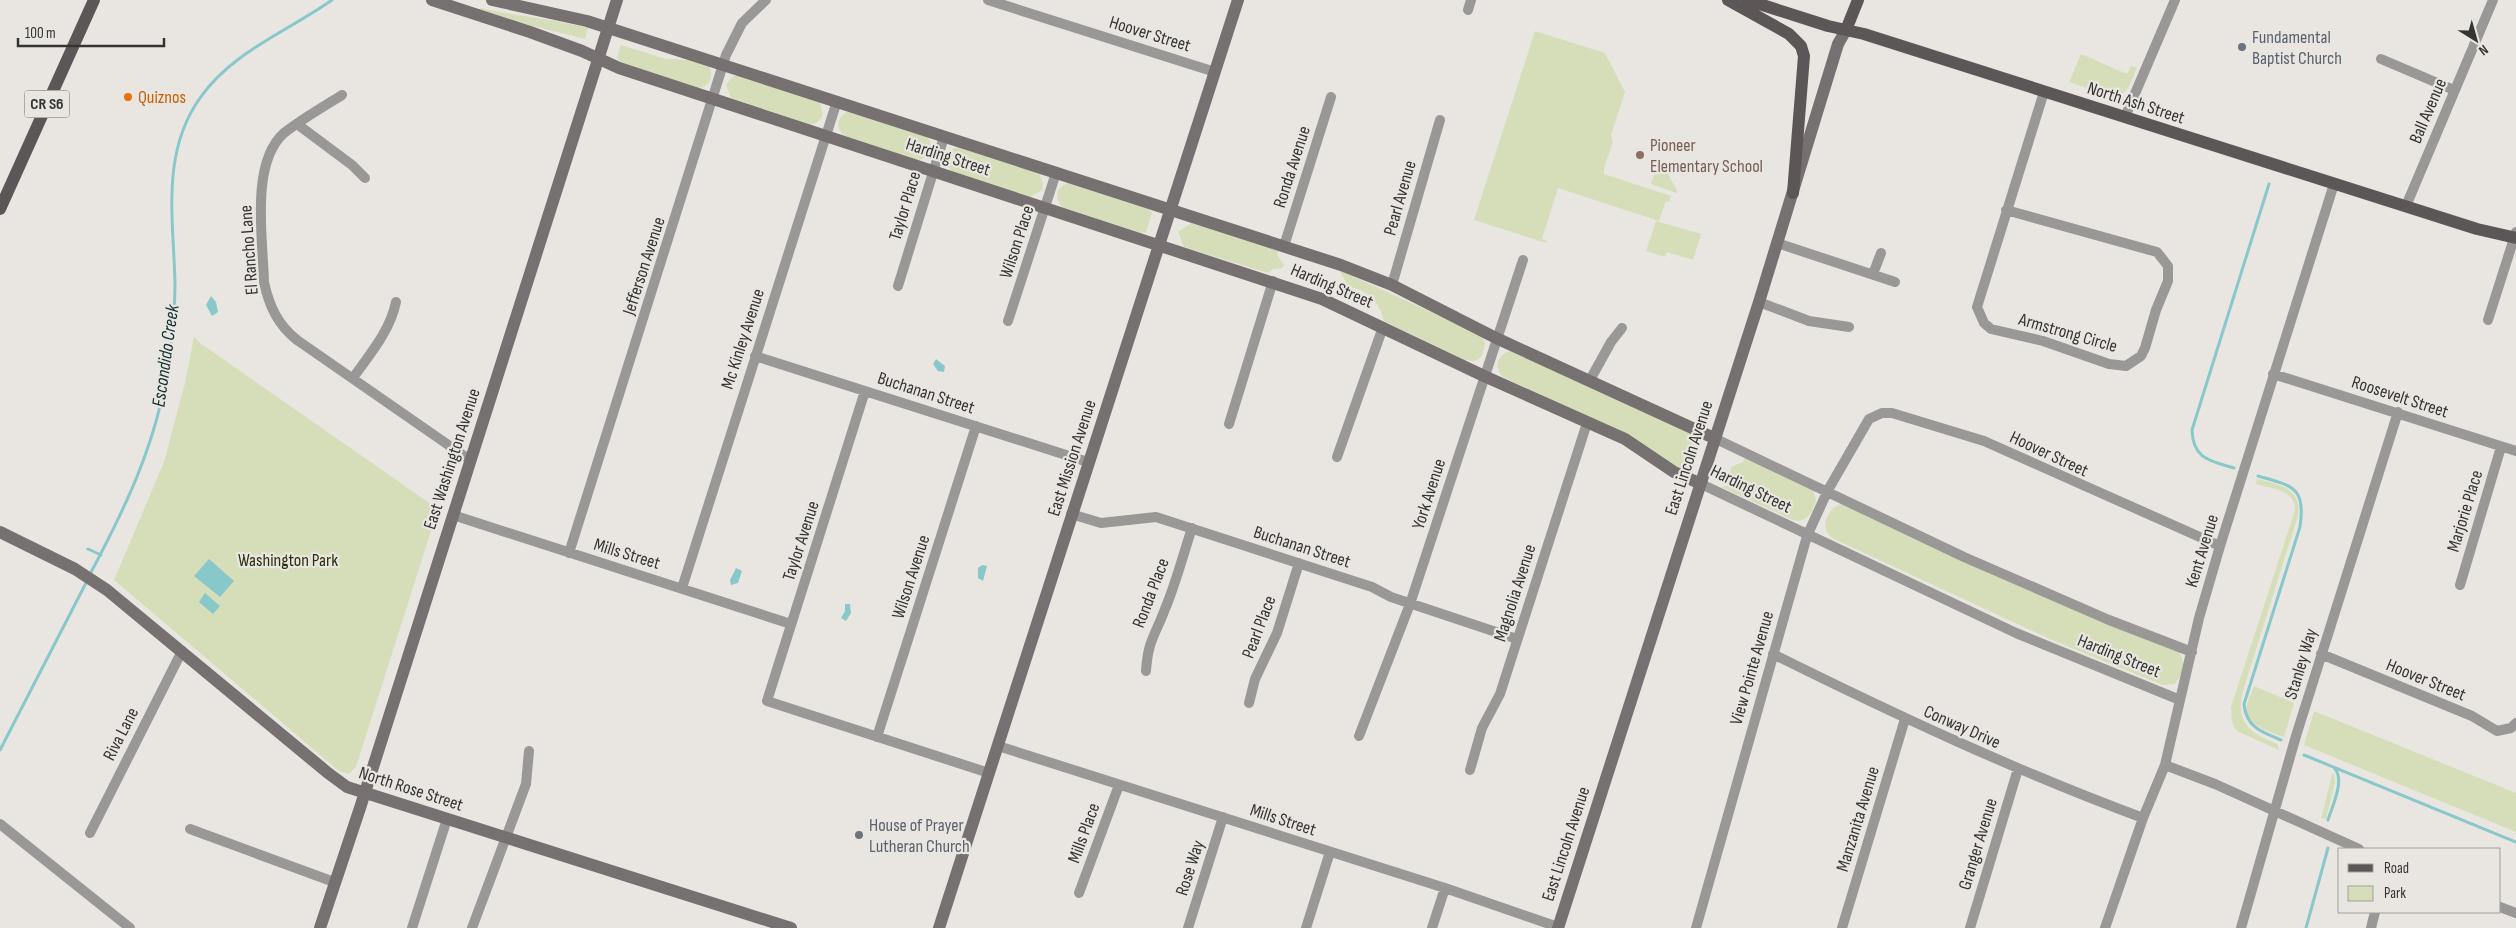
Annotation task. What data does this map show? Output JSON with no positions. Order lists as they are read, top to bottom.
{
  "streets": {
    "main road": ["North Ash Street", "CR S6", "East Lincoln Avenue"],
    "street": [
      "Hoover Street",
      "Ball Avenue",
      "Harding Street",
      "Ronda Avenue",
      "Pearl Avenue",
      "Taylor Place",
      "Wilson Place",
      "El Rancho Lane",
      "Jefferson Avenue",
      "Armstrong Circle",
      "Mc Kinley Avenue",
      "Buchanan Street",
      "Roosevelt Street",
      "East Mission Avenue",
      "East Washington Avenue",
      "York Avenue",
      "Marjorie Place",
      "Taylor Avenue",
      "Kent Avenue",
      "Mills Street",
      "Wilson Avenue",
      "Ronda Place",
      "Magnolia Avenue",
      "Pearl Place",
      "Stanley Way",
      "View Pointe Avenue",
      "Conway Drive",
      "Riva Lane",
      "North Rose Street",
      "Manzanita Avenue",
      "Mills Place",
      "Granger Avenue",
      "Rose Way"
    ]
  },
  "crossings": [
    ["Hoover Street", "East Mission Avenue"],
    ["Hoover Street", "Kent Avenue"],
    ["Hoover Street", "Stanley Way"],
    ["Hoover Street", "View Pointe Avenue"],
    ["North Ash Street", "Ball Avenue"],
    ["North Ash Street", "Armstrong Circle"],
    ["North Ash Street", "East Lincoln Avenue"],
    ["North Ash Street", "Kent Avenue"],
    ["Harding Street", "Ronda Avenue"],
    ["Harding Street", "Pearl Avenue"],
    ["Harding Street", "Taylor Place"],
    ["Harding Street", "Wilson Place"],
    ["Harding Street", "Jefferson Avenue"],
    ["Harding Street", "Mc Kinley Avenue"],
    ["Harding Street", "East Mission Avenue"],
    ["Harding Street", "East Lincoln Avenue"],
    ["Harding Street", "East Washington Avenue"],
    ["Harding Street", "York Avenue"],
    ["Harding Street", "Kent Avenue"],
    ["Harding Street", "Magnolia Avenue"],
    ["Harding Street", "View Pointe Avenue"],
    ["El Rancho Lane", "East Washington Avenue"],
    ["Jefferson Avenue", "Mills Street"],
    ["Mc Kinley Avenue", "Buchanan Street"],
    ["Mc Kinley Avenue", "Mills Street"],
    ["Buchanan Street", "East Mission Avenue"],
    ["Buchanan Street", "York Avenue"],
    ["Buchanan Street", "Taylor Avenue"],
    ["Buchanan Street", "Wilson Avenue"],
    ["Buchanan Street", "Ronda Place"],
    ["Buchanan Street", "Magnolia Avenue"],
    ["Buchanan Street", "Pearl Place"],
    ["Roosevelt Street", "Marjorie Place"],
    ["Roosevelt Street", "Kent Avenue"],
    ["Roosevelt Street", "Stanley Way"],
    ["East Mission Avenue", "Mills Street"],
    ["East Lincoln Avenue", "Mills Street"],
    ["East Washington Avenue", "Mills Street"],
    ["East Washington Avenue", "North Rose Street"],
    ["Taylor Avenue", "Mills Street"],
    ["Taylor Avenue", "Wilson Avenue"],
    ["Kent Avenue", "Conway Drive"],
    ["Mills Street", "Mills Place"],
    ["Mills Street", "Rose Way"],
    ["View Pointe Avenue", "Conway Drive"],
    ["Conway Drive", "Manzanita Avenue"],
    ["Conway Drive", "Granger Avenue"],
    ["Riva Lane", "North Rose Street"]
  ],
  "water": ["Escondido Creek"],
  "parks": ["Washington Park"],
  "places": [
    "Fundamental Baptist Church",
    "Quiznos",
    "Pioneer Elementary School",
    "House of Prayer Lutheran Church"
  ],
  "legend": ["Road", "Park"],
  "scale_bar": "100 m",
  "north": "bottom right"
}
